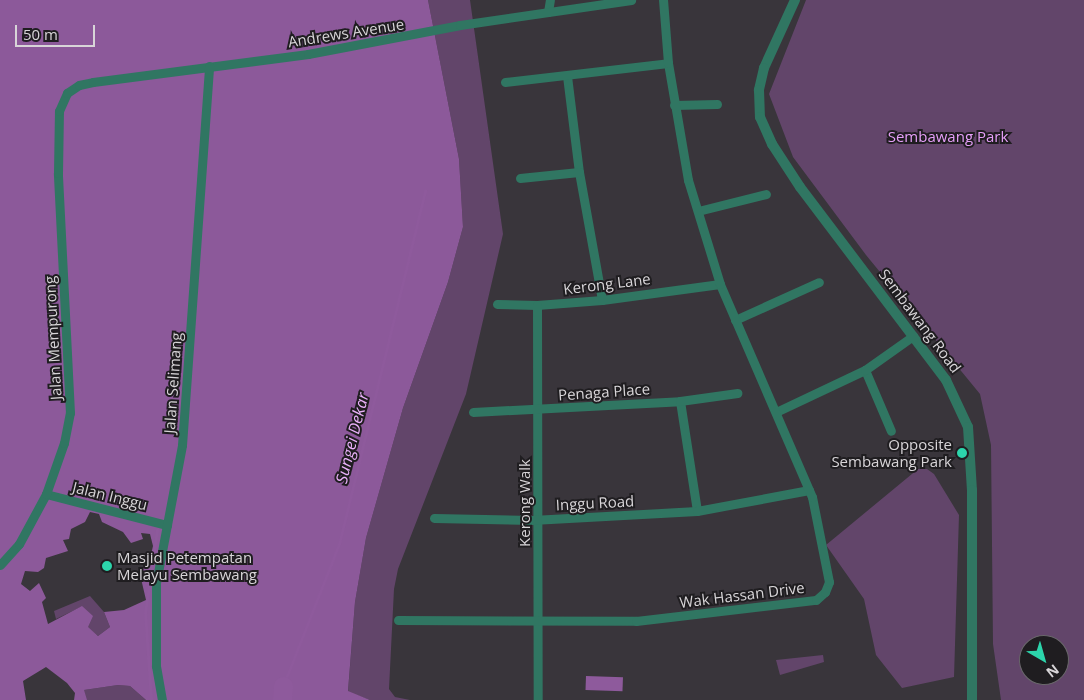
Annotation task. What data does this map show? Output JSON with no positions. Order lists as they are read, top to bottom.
{
  "streets": {
    "street": [
      "Andrews Avenue",
      "Kerong Lane",
      "Sembawang Road",
      "Jalan Mempurong",
      "Jalan Selimang",
      "Penaga Place",
      "Jalan Inggu",
      "Kerong Walk",
      "Inggu Road",
      "Wak Hassan Drive"
    ]
  },
  "crossings": [
    ["Andrews Avenue", "Jalan Mempurong"],
    ["Andrews Avenue", "Jalan Selimang"],
    ["Kerong Lane", "Kerong Walk"],
    ["Kerong Lane", "Wak Hassan Drive"],
    ["Jalan Mempurong", "Jalan Inggu"],
    ["Jalan Selimang", "Jalan Inggu"],
    ["Penaga Place", "Kerong Walk"],
    ["Kerong Walk", "Inggu Road"],
    ["Kerong Walk", "Wak Hassan Drive"],
    ["Inggu Road", "Wak Hassan Drive"]
  ],
  "water": ["Sungei Dekar"],
  "parks": ["Sembawang Park"],
  "places": ["Opposite Sembawang Park", "Masjid Petempatan Melayu Sembawang"],
  "scale_bar": "50 m",
  "north": "bottom right"
}
